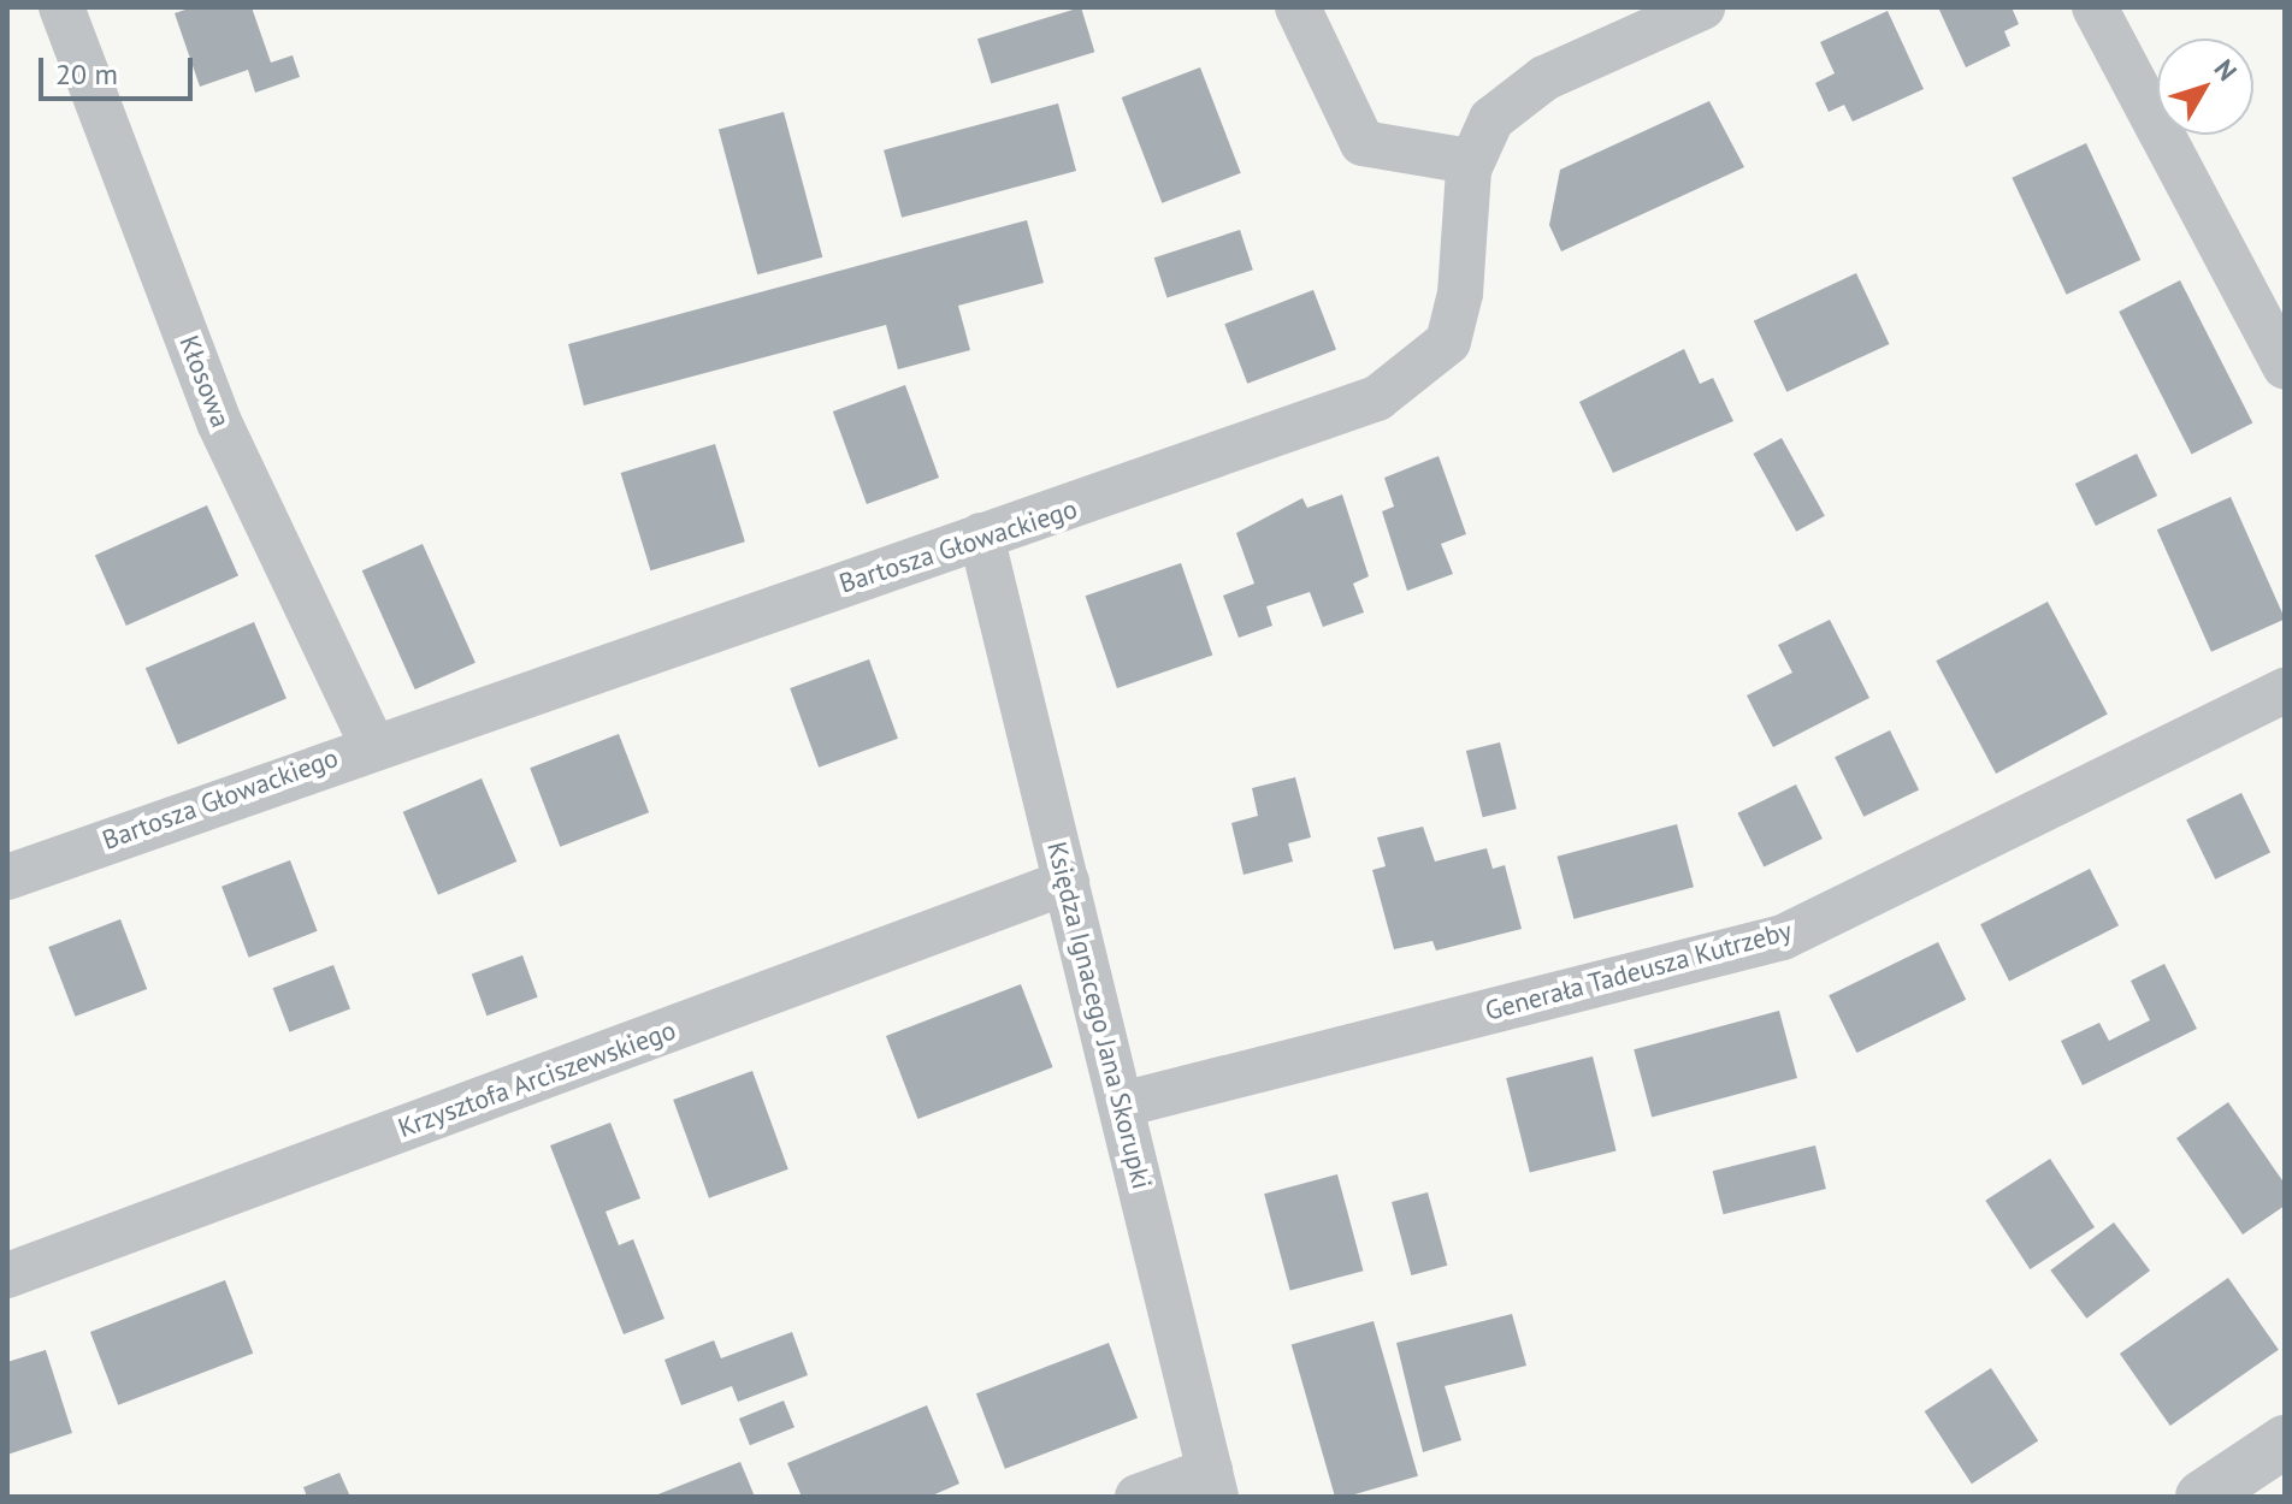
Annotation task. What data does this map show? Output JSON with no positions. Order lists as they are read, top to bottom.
{
  "streets": {
    "street": [
      "Kłosowa",
      "Bartosza Głowackiego",
      "Generała Tadeusza Kutrzeby",
      "Księdza Ignacego Jana Skorupki",
      "Krzysztofa Arciszewskiego"
    ]
  },
  "crossings": [
    ["Kłosowa", "Bartosza Głowackiego"],
    ["Bartosza Głowackiego", "Księdza Ignacego Jana Skorupki"],
    ["Generała Tadeusza Kutrzeby", "Księdza Ignacego Jana Skorupki"],
    ["Księdza Ignacego Jana Skorupki", "Krzysztofa Arciszewskiego"]
  ],
  "scale_bar": "20 m",
  "north": "top right"
}
